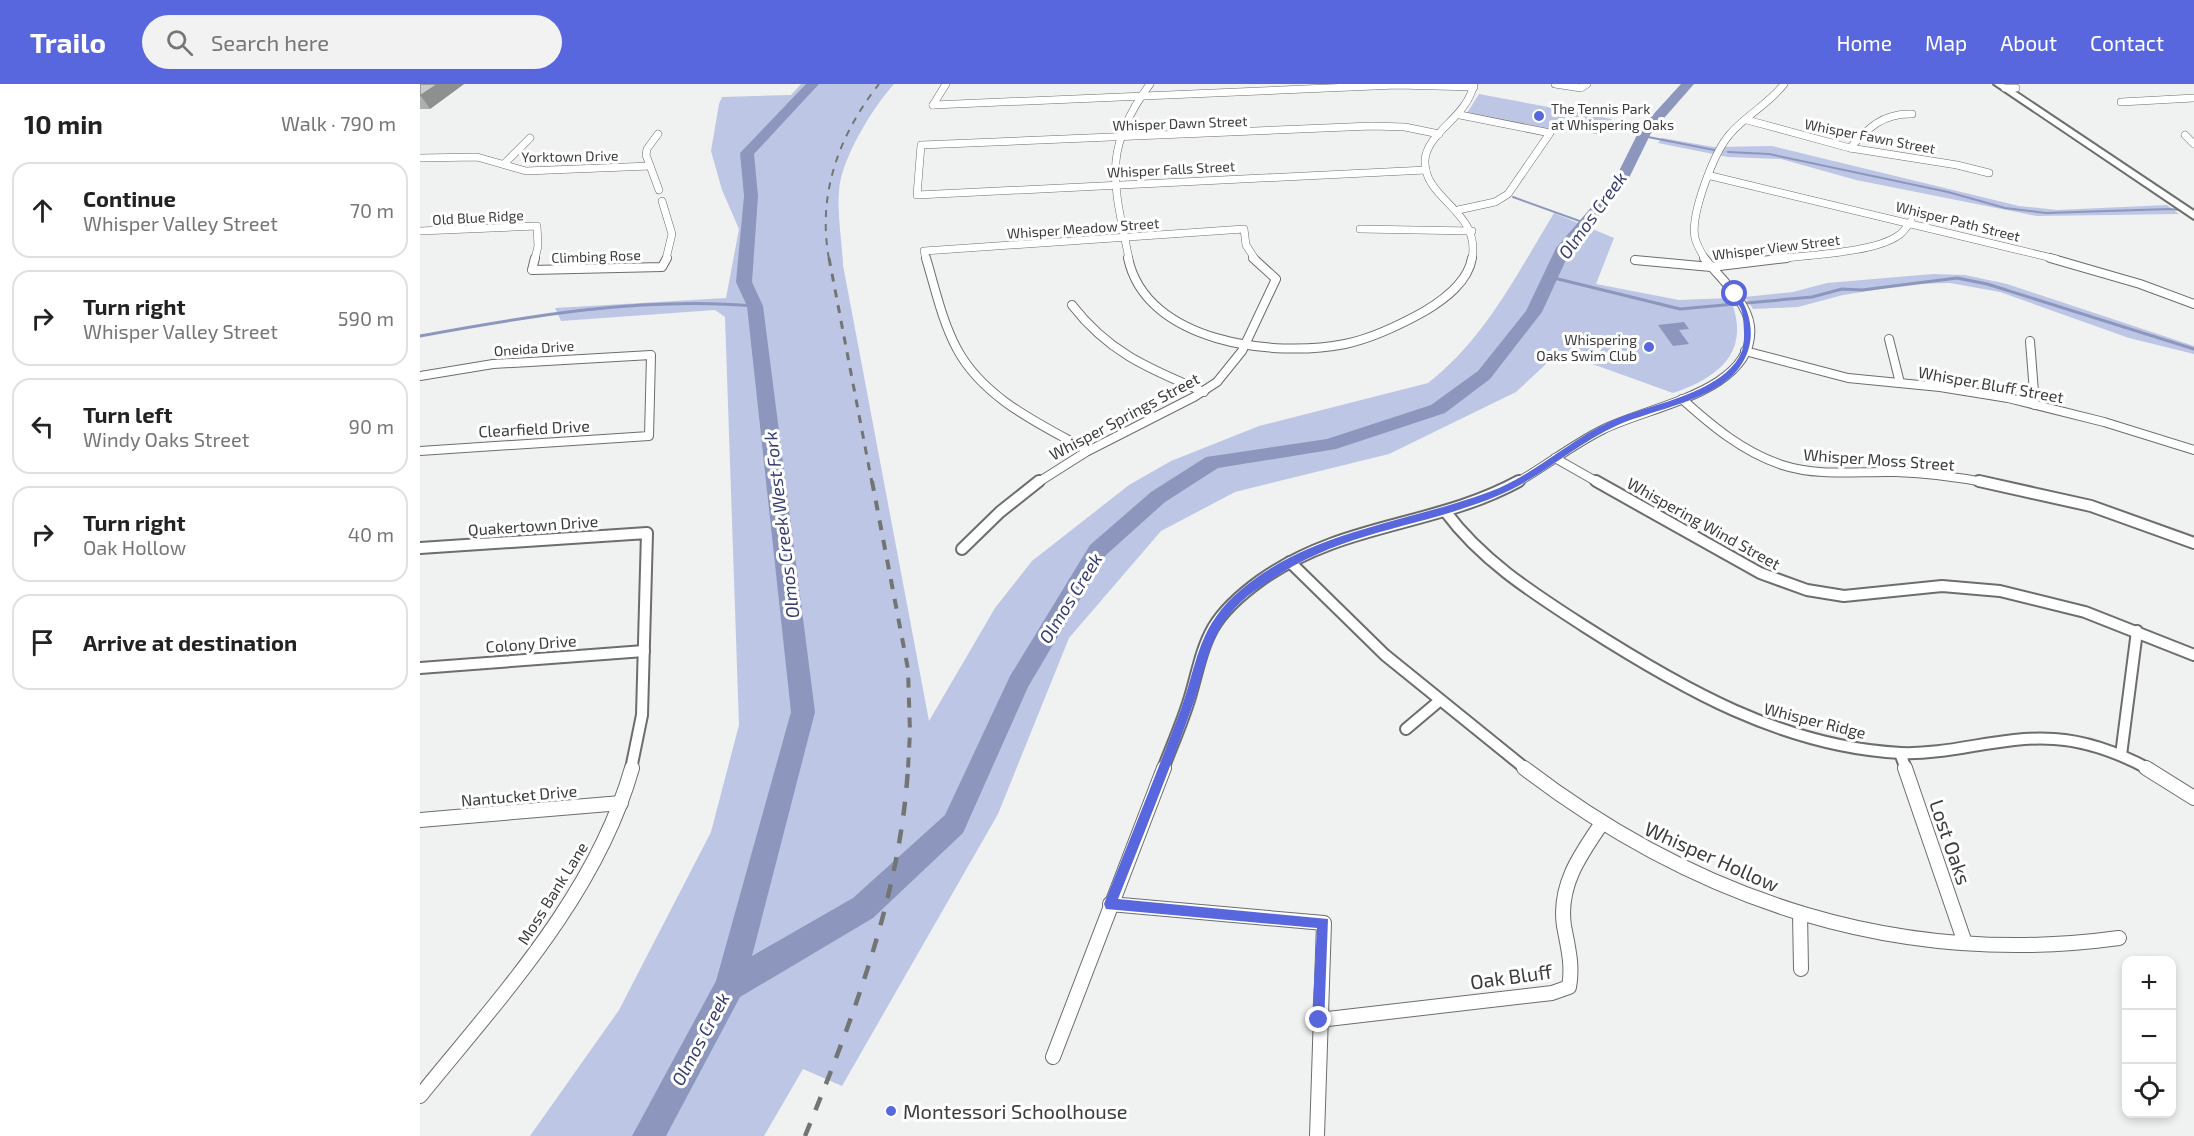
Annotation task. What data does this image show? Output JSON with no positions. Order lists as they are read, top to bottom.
{
  "streets": {
    "street": [
      "Whisper Dawn Street",
      "Whisper Fawn Street",
      "Yorktown Drive",
      "Whisper Falls Street",
      "Old Blue Ridge",
      "Whisper Path Street",
      "Whisper Meadow Street",
      "Whisper View Street",
      "Climbing Rose",
      "Oneida Drive",
      "Whisper Bluff Street",
      "Whisper Springs Street",
      "Clearfield Drive",
      "Whisper Moss Street",
      "Whispering Wind Street",
      "Quakertown Drive",
      "Colony Drive",
      "Whisper Ridge",
      "Nantucket Drive",
      "Lost Oaks",
      "Whisper Hollow",
      "Moss Bank Lane",
      "Oak Bluff"
    ]
  },
  "crossings": [
    ["Whisper Dawn Street", "Whisper Falls Street"],
    ["Old Blue Ridge", "Climbing Rose"],
    ["Whisper Path Street", "Whisper View Street"],
    ["Whisper Meadow Street", "Whisper Springs Street"],
    ["Oneida Drive", "Clearfield Drive"],
    ["Quakertown Drive", "Moss Bank Lane"],
    ["Colony Drive", "Moss Bank Lane"],
    ["Whisper Ridge", "Lost Oaks"],
    ["Nantucket Drive", "Moss Bank Lane"],
    ["Lost Oaks", "Whisper Hollow"],
    ["Whisper Hollow", "Oak Bluff"]
  ],
  "water": ["Olmos Creek", "Olmos Creek West Fork"],
  "places": ["The Tennis Park at Whispering Oaks", "Whispering Oaks Swim Club", "Montessori Schoolhouse"],
  "page": {
    "header": "Trailo",
    "search": "Search here",
    "nav": [
      "Home",
      "Map",
      "About",
      "Contact"
    ],
    "heading": ["10 min", "Walk · 790 m"],
    "list": [
      ["Continue", "Whisper Valley Street", "70 m"],
      ["Turn right", "Whisper Valley Street", "590 m"],
      ["Turn left", "Windy Oaks Street", "90 m"],
      ["Turn right", "Oak Hollow", "40 m"],
      "Arrive at destination"
    ],
    "map_buttons": ["+", "−"]
  }
}
